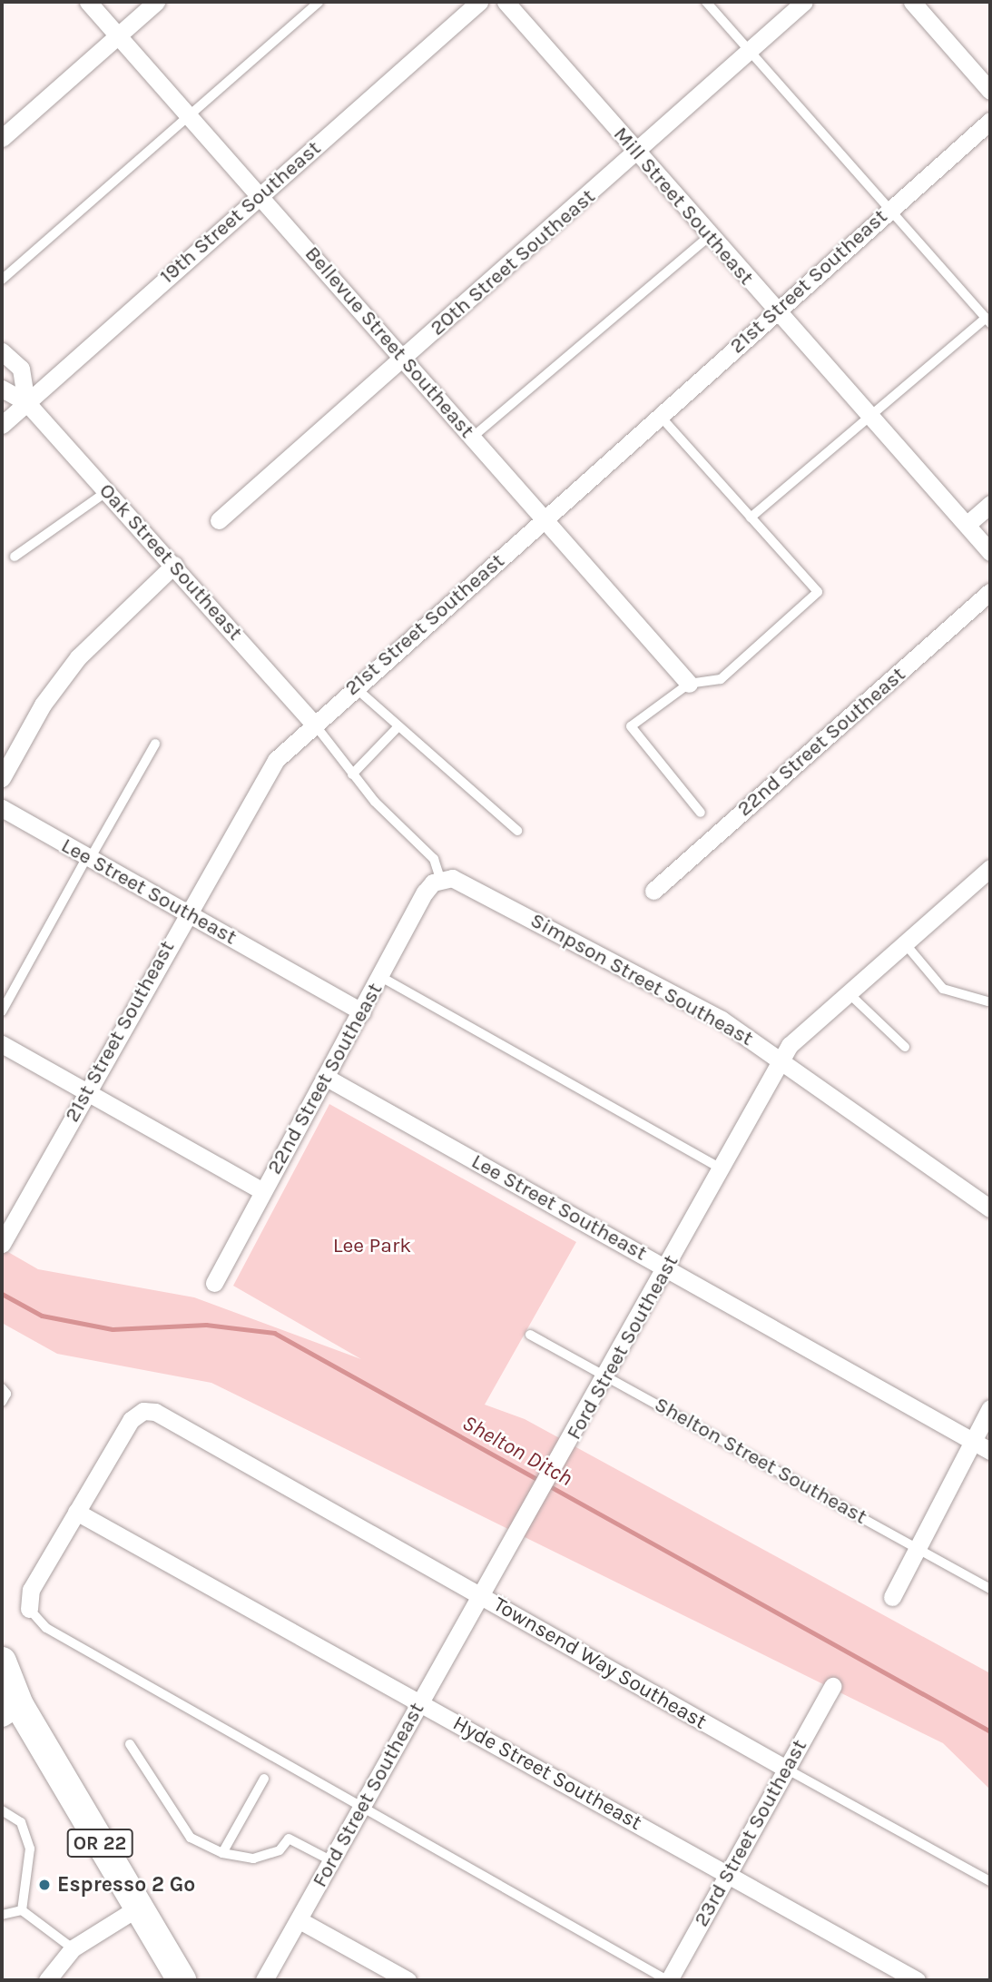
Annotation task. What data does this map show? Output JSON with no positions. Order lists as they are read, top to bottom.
{
  "streets": {
    "highway": ["OR 22"],
    "street": [
      "Mill Street Southeast",
      "19th Street Southeast",
      "20th Street Southeast",
      "21st Street Southeast",
      "Bellevue Street Southeast",
      "Oak Street Southeast",
      "22nd Street Southeast",
      "Lee Street Southeast",
      "Simpson Street Southeast",
      "Ford Street Southeast",
      "Townsend Way Southeast",
      "Hyde Street Southeast",
      "23rd Street Southeast"
    ],
    "lane": ["Shelton Street Southeast"]
  },
  "crossings": [
    ["Mill Street Southeast", "20th Street Southeast"],
    ["Mill Street Southeast", "21st Street Southeast"],
    ["19th Street Southeast", "Bellevue Street Southeast"],
    ["19th Street Southeast", "Oak Street Southeast"],
    ["20th Street Southeast", "Bellevue Street Southeast"],
    ["21st Street Southeast", "Bellevue Street Southeast"],
    ["21st Street Southeast", "Oak Street Southeast"],
    ["21st Street Southeast", "Lee Street Southeast"],
    ["22nd Street Southeast", "Lee Street Southeast"],
    ["22nd Street Southeast", "Simpson Street Southeast"],
    ["Lee Street Southeast", "Ford Street Southeast"],
    ["Simpson Street Southeast", "Ford Street Southeast"],
    ["Ford Street Southeast", "Shelton Street Southeast"],
    ["Ford Street Southeast", "Townsend Way Southeast"],
    ["Ford Street Southeast", "Hyde Street Southeast"],
    ["Townsend Way Southeast", "Hyde Street Southeast"],
    ["Townsend Way Southeast", "23rd Street Southeast"],
    ["Hyde Street Southeast", "23rd Street Southeast"]
  ],
  "water": ["Shelton Ditch"],
  "parks": ["Lee Park"],
  "places": ["Espresso 2 Go"]
}
